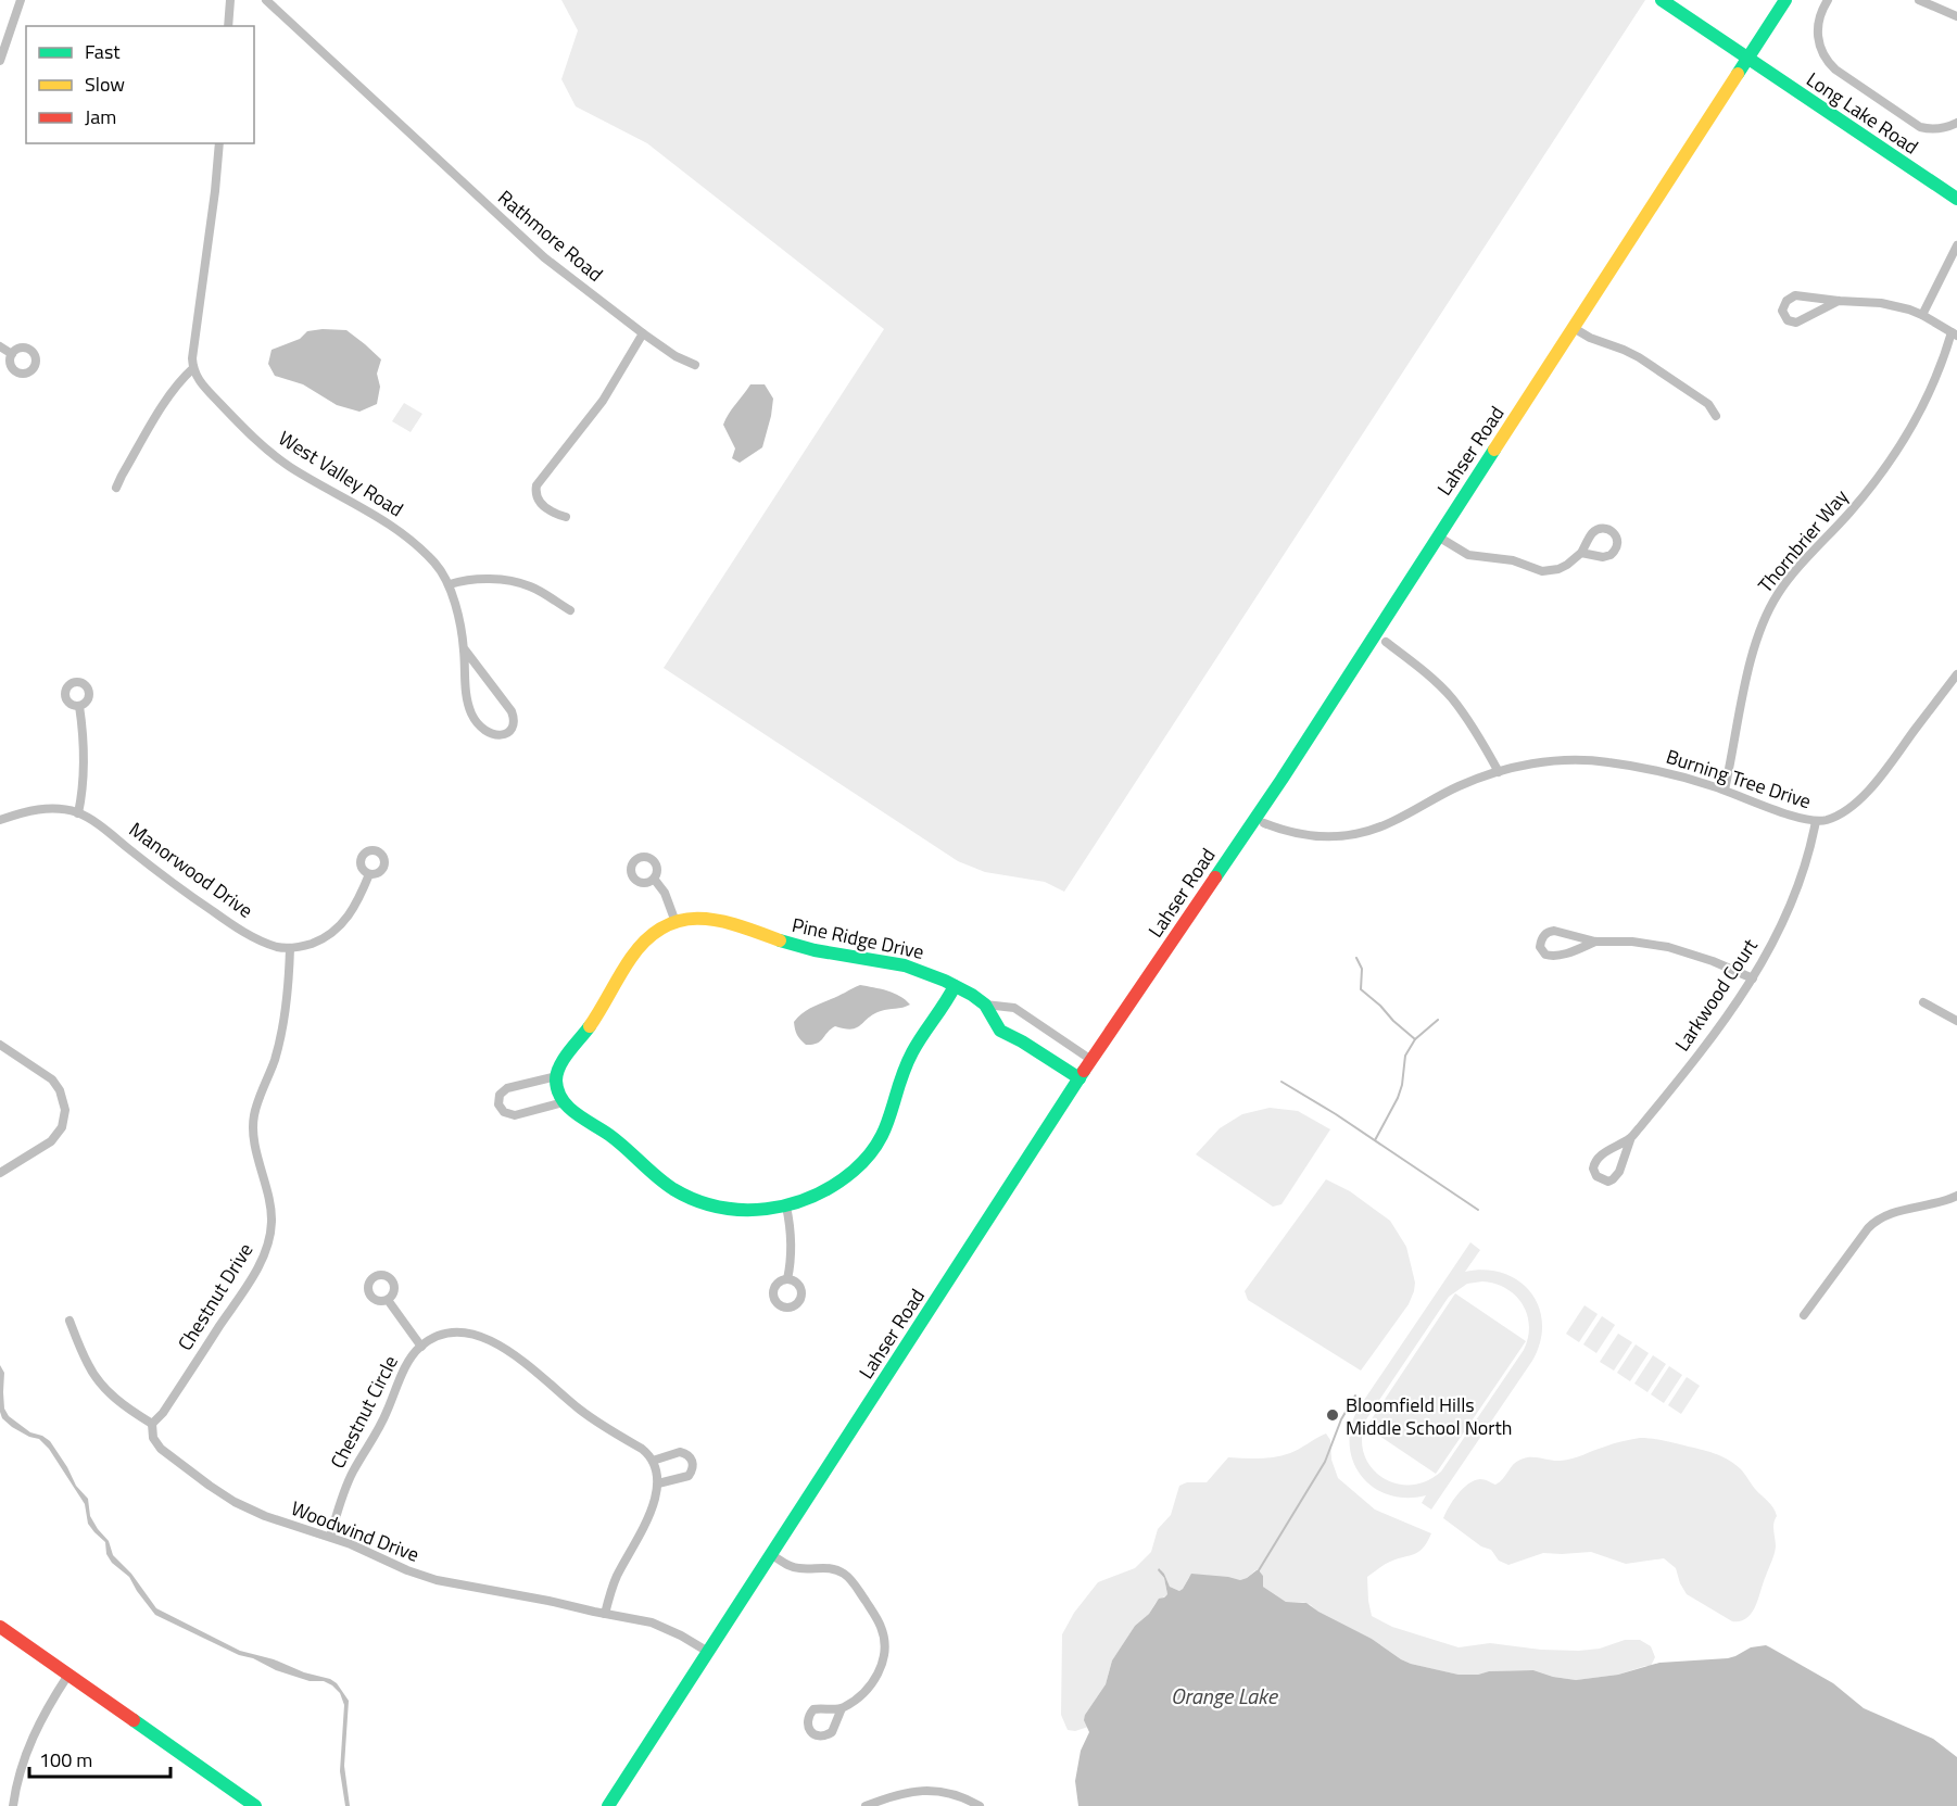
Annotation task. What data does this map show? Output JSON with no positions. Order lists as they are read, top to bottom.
{
  "streets": {
    "street": [
      "Long Lake Road",
      "Rathmore Road",
      "Lahser Road",
      "West Valley Road",
      "Thornbrier Way",
      "Burning Tree Drive",
      "Manorwood Drive",
      "Pine Ridge Drive",
      "Larkwood Court",
      "Chestnut Drive",
      "Chestnut Circle",
      "Woodwind Drive"
    ]
  },
  "crossings": [
    ["Long Lake Road", "Lahser Road"],
    ["Lahser Road", "Pine Ridge Drive"],
    ["Lahser Road", "Woodwind Drive"],
    ["Thornbrier Way", "Burning Tree Drive"],
    ["Burning Tree Drive", "Larkwood Court"],
    ["Manorwood Drive", "Chestnut Drive"],
    ["Chestnut Drive", "Woodwind Drive"],
    ["Chestnut Circle", "Woodwind Drive"]
  ],
  "water": ["Orange Lake"],
  "places": ["Bloomfield Hills Middle School North"],
  "legend": ["Fast", "Slow", "Jam"],
  "scale_bar": "100 m"
}
